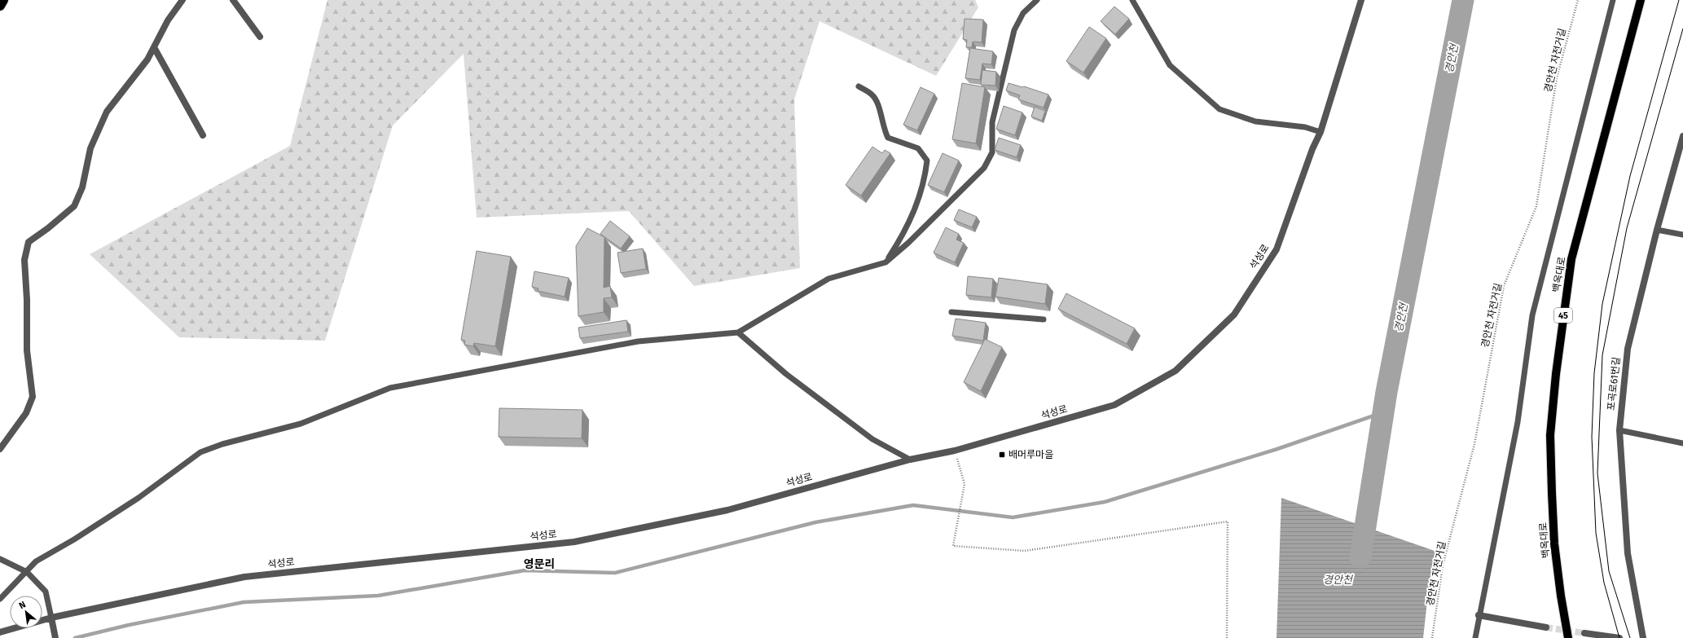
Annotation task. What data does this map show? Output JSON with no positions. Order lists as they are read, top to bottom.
{
  "streets": {
    "main road": ["백옥대로", "45"],
    "street": ["석성로", "포곡로61번길"],
    "path": ["경안천 자전거길"]
  },
  "districts": ["영문리"],
  "water": ["경안천"],
  "places": {
    "transit": ["배머루마을"]
  },
  "north": "top left"
}
